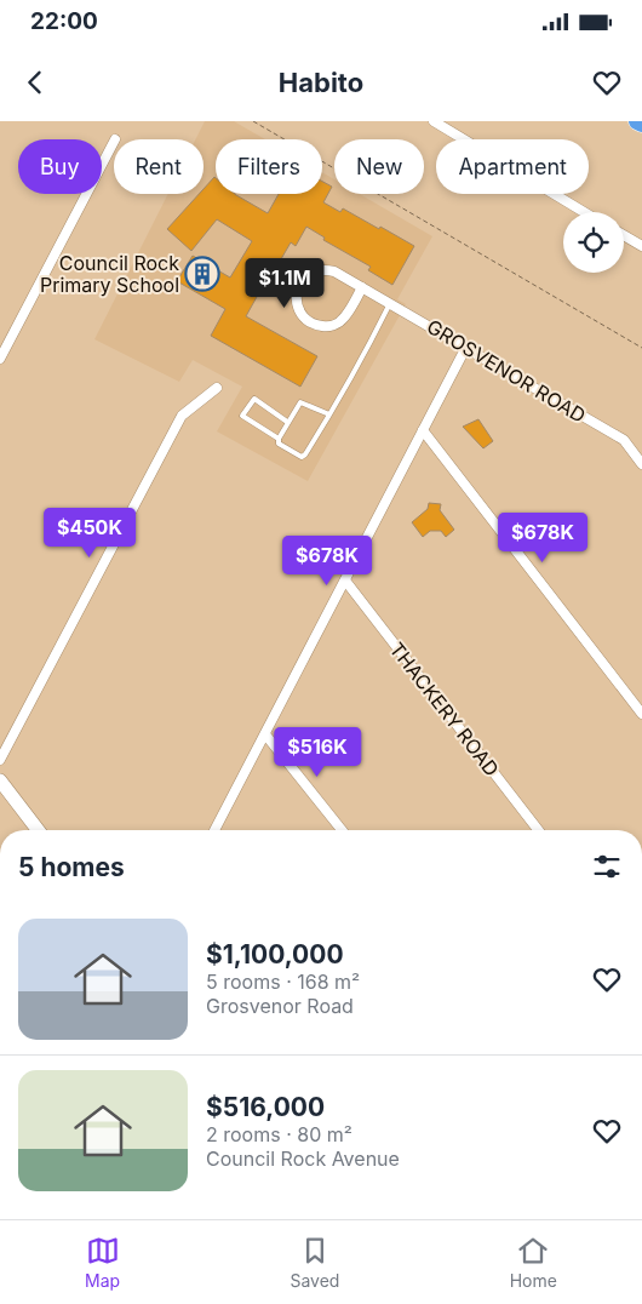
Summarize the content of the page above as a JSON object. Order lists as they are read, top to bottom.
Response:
{
  "streets": {
    "street": ["GROSVENOR ROAD", "THACKERY ROAD"]
  },
  "places": {
    "building": ["Council Rock Primary School"]
  },
  "page": {
    "status": "22:00",
    "header": "Habito",
    "chip": [
      "Buy",
      "Rent",
      "Filters",
      "New",
      "Apartment"
    ],
    "price": [
      "$1.1M",
      "$450K",
      "$678K",
      "$678K",
      "$516K"
    ],
    "heading": "5 homes",
    "list": [
      {
        "name": "$1,100,000",
        "note": "5 rooms · 168 m² · Grosvenor Road"
      },
      {
        "name": "$516,000",
        "note": "2 rooms · 80 m² · Council Rock Avenue"
      }
    ],
    "tabs": ["Map", "Saved", "Home"]
  }
}
